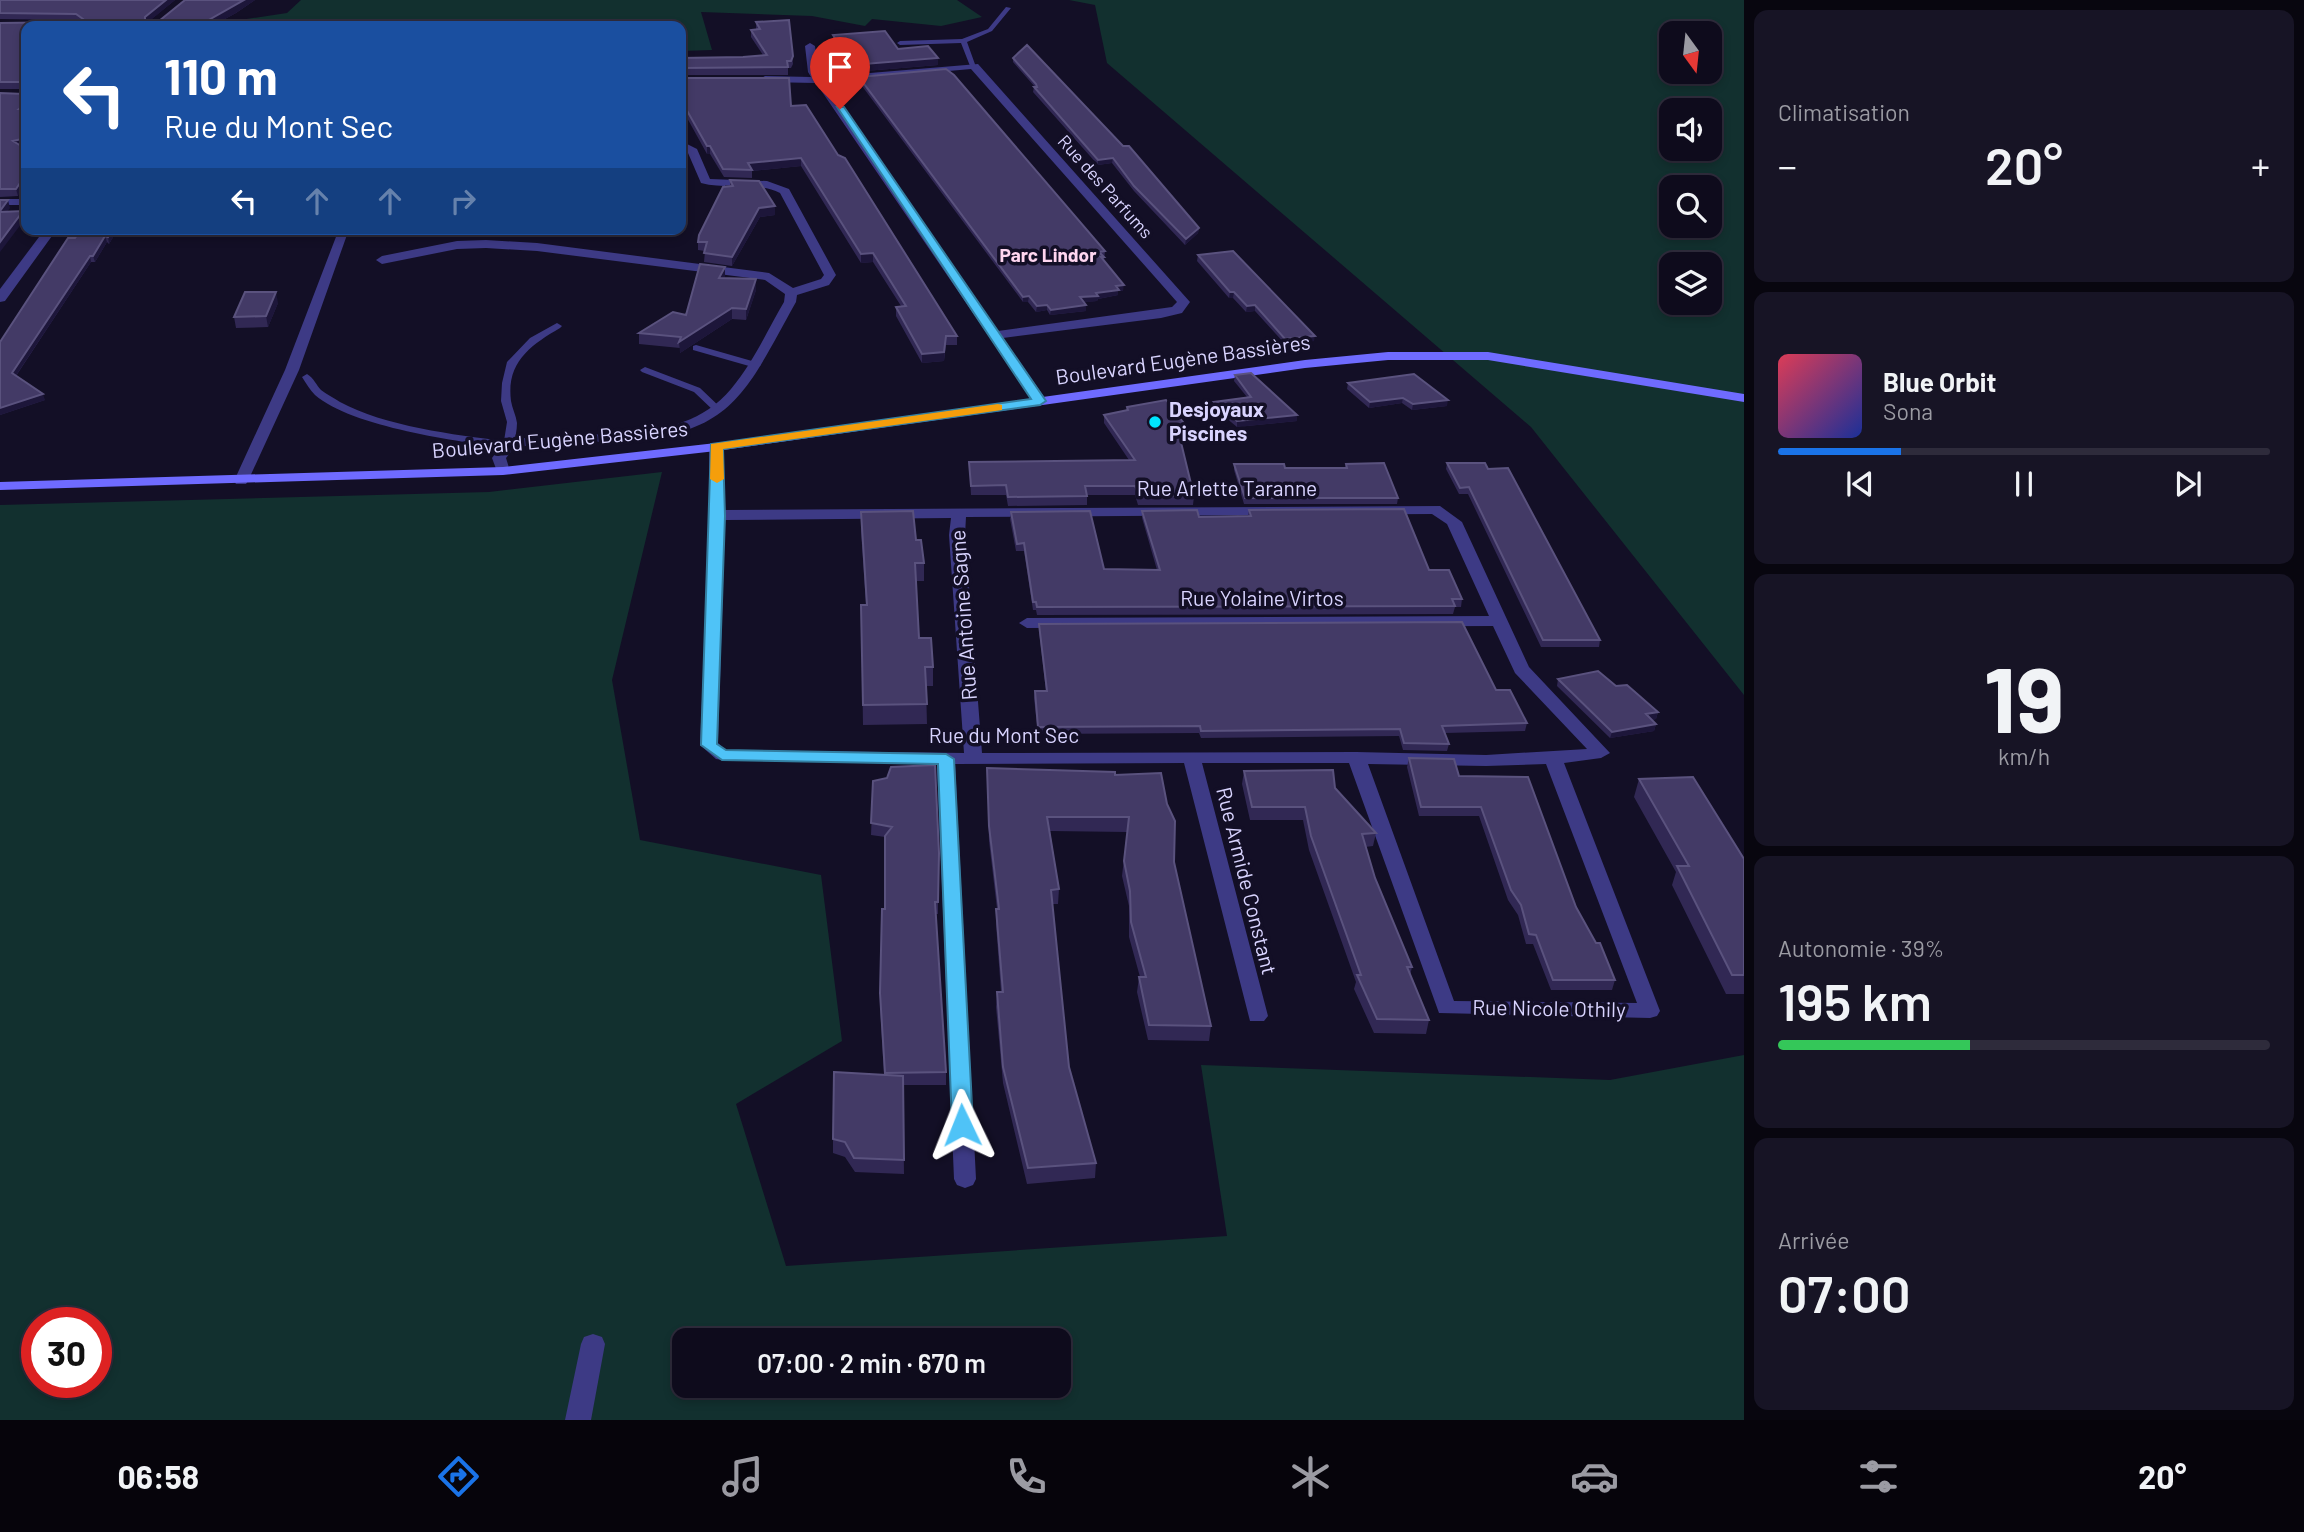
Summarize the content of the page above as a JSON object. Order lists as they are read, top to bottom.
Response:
{
  "streets": {
    "street": [
      "Rue des Parfums",
      "Boulevard Eugène Bassières",
      "Rue Arlette Taranne",
      "Rue Yolaine Virtos",
      "Rue Antoine Sagne",
      "Rue du Mont Sec",
      "Rue Armide Constant",
      "Rue Nicole Othily"
    ]
  },
  "crossings": [
    ["Boulevard Eugène Bassières", "Rue du Mont Sec"],
    ["Rue Arlette Taranne", "Rue Yolaine Virtos"],
    ["Rue Arlette Taranne", "Rue Antoine Sagne"],
    ["Rue Arlette Taranne", "Rue du Mont Sec"],
    ["Rue Antoine Sagne", "Rue du Mont Sec"],
    ["Rue du Mont Sec", "Rue Armide Constant"],
    ["Rue du Mont Sec", "Rue Nicole Othily"]
  ],
  "districts": ["Parc Lindor"],
  "places": ["Desjoyaux Piscines"],
  "north": "bottom",
  "page": {
    "tile": [
      "Climatisation",
      ["19", "km/h"],
      ["Autonomie · 39%", "195 km"],
      ["Arrivée", "07:00"]
    ],
    "turn": ["110 m", "Rue du Mont Sec"],
    "heat": ["−", "20°", "+"],
    "song": ["Blue Orbit", "Sona"],
    "limit": "30",
    "trip": "07:00 · 2 min · 670 m",
    "tabs": ["06:58", "20°"]
  }
}
